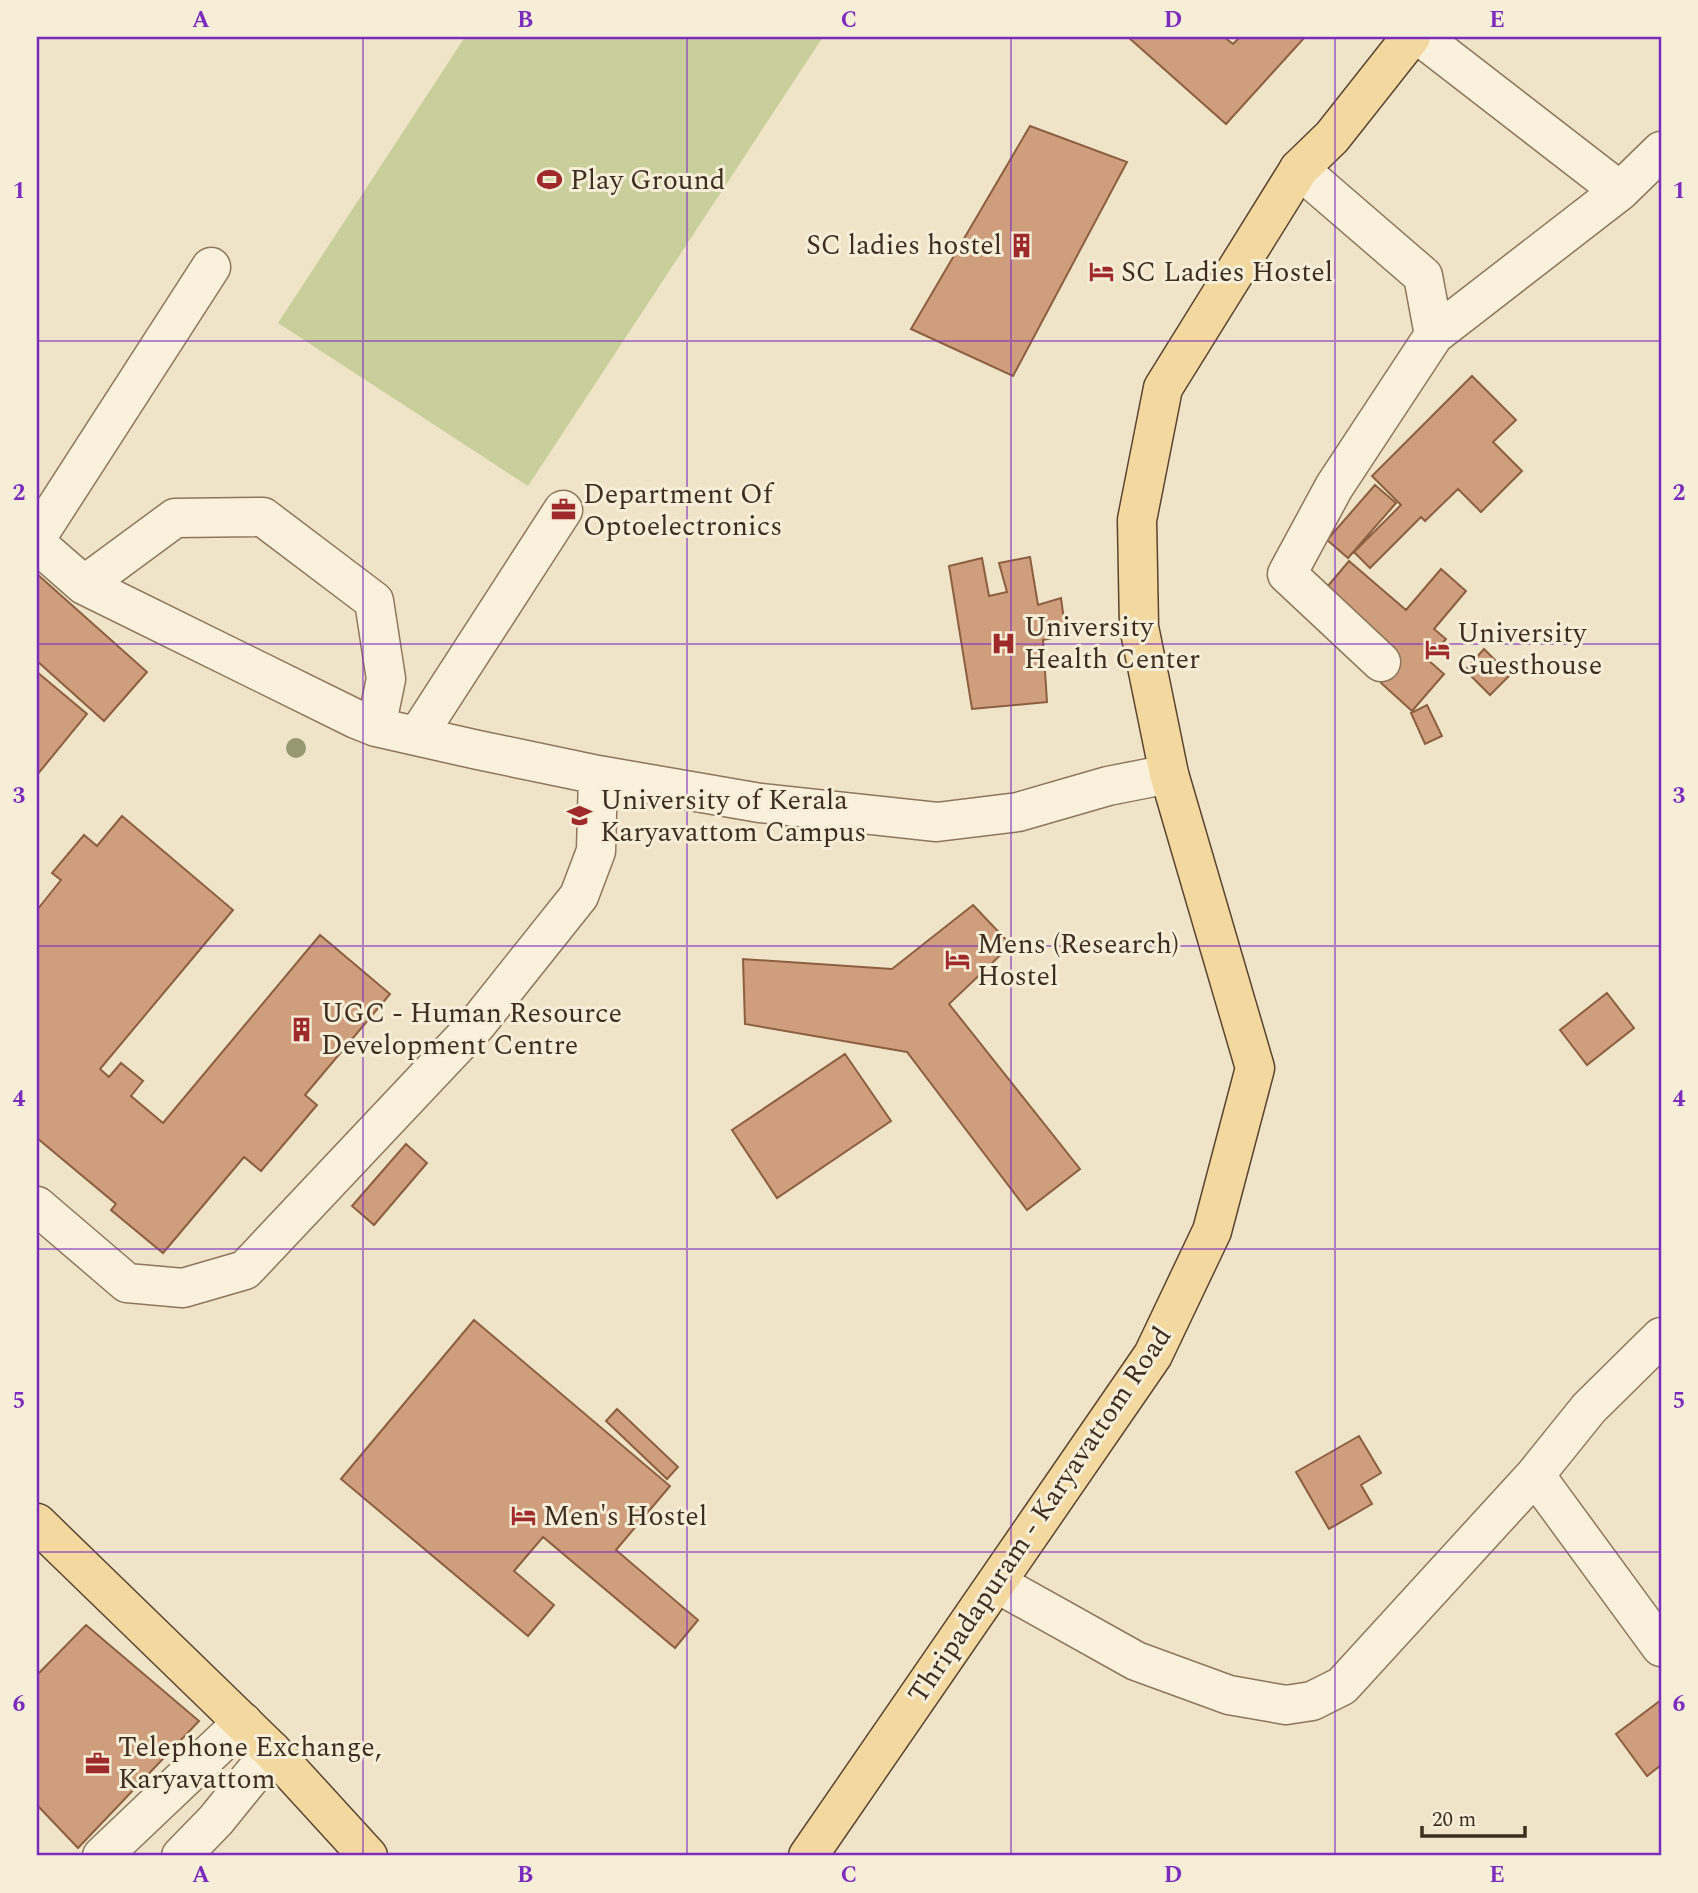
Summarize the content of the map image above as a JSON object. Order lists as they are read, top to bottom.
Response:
{
  "streets": {
    "main road": ["Thripadapuram - Karyavattom Road"]
  },
  "places": {
    "sports": ["Play Ground"],
    "building": ["SC ladies hostel", "UGC - Human Resource Development Centre"],
    "hotel": [
      "SC Ladies Hostel",
      "University Guesthouse",
      "Mens (Research) Hostel",
      "Men's Hostel"
    ],
    "office": ["Department Of Optoelectronics", "Telephone Exchange, Karyavattom"],
    "hospital": ["University Health Center"],
    "school or university": ["University of Kerala Karyavattom Campus"]
  },
  "scale_bar": "20 m",
  "grid": {
    "columns": [
      "A",
      "B",
      "C",
      "D",
      "E"
    ],
    "rows": [
      "1",
      "2",
      "3",
      "4",
      "5",
      "6"
    ]
  }
}
